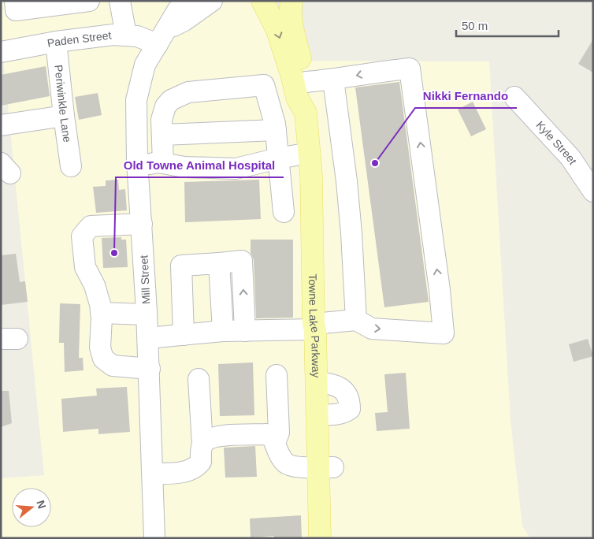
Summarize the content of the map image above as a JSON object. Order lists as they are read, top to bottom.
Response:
{
  "streets": {
    "main road": ["Towne Lake Parkway"],
    "street": [
      "Paden Street",
      "Periwinkle Lane",
      "Kyle Street",
      "Mill Street"
    ]
  },
  "crossings": [
    ["Paden Street", "Periwinkle Lane"],
    ["Paden Street", "Mill Street"]
  ],
  "places": ["Nikki Fernando", "Old Towne Animal Hospital"],
  "scale_bar": "50 m",
  "north": "right"
}
